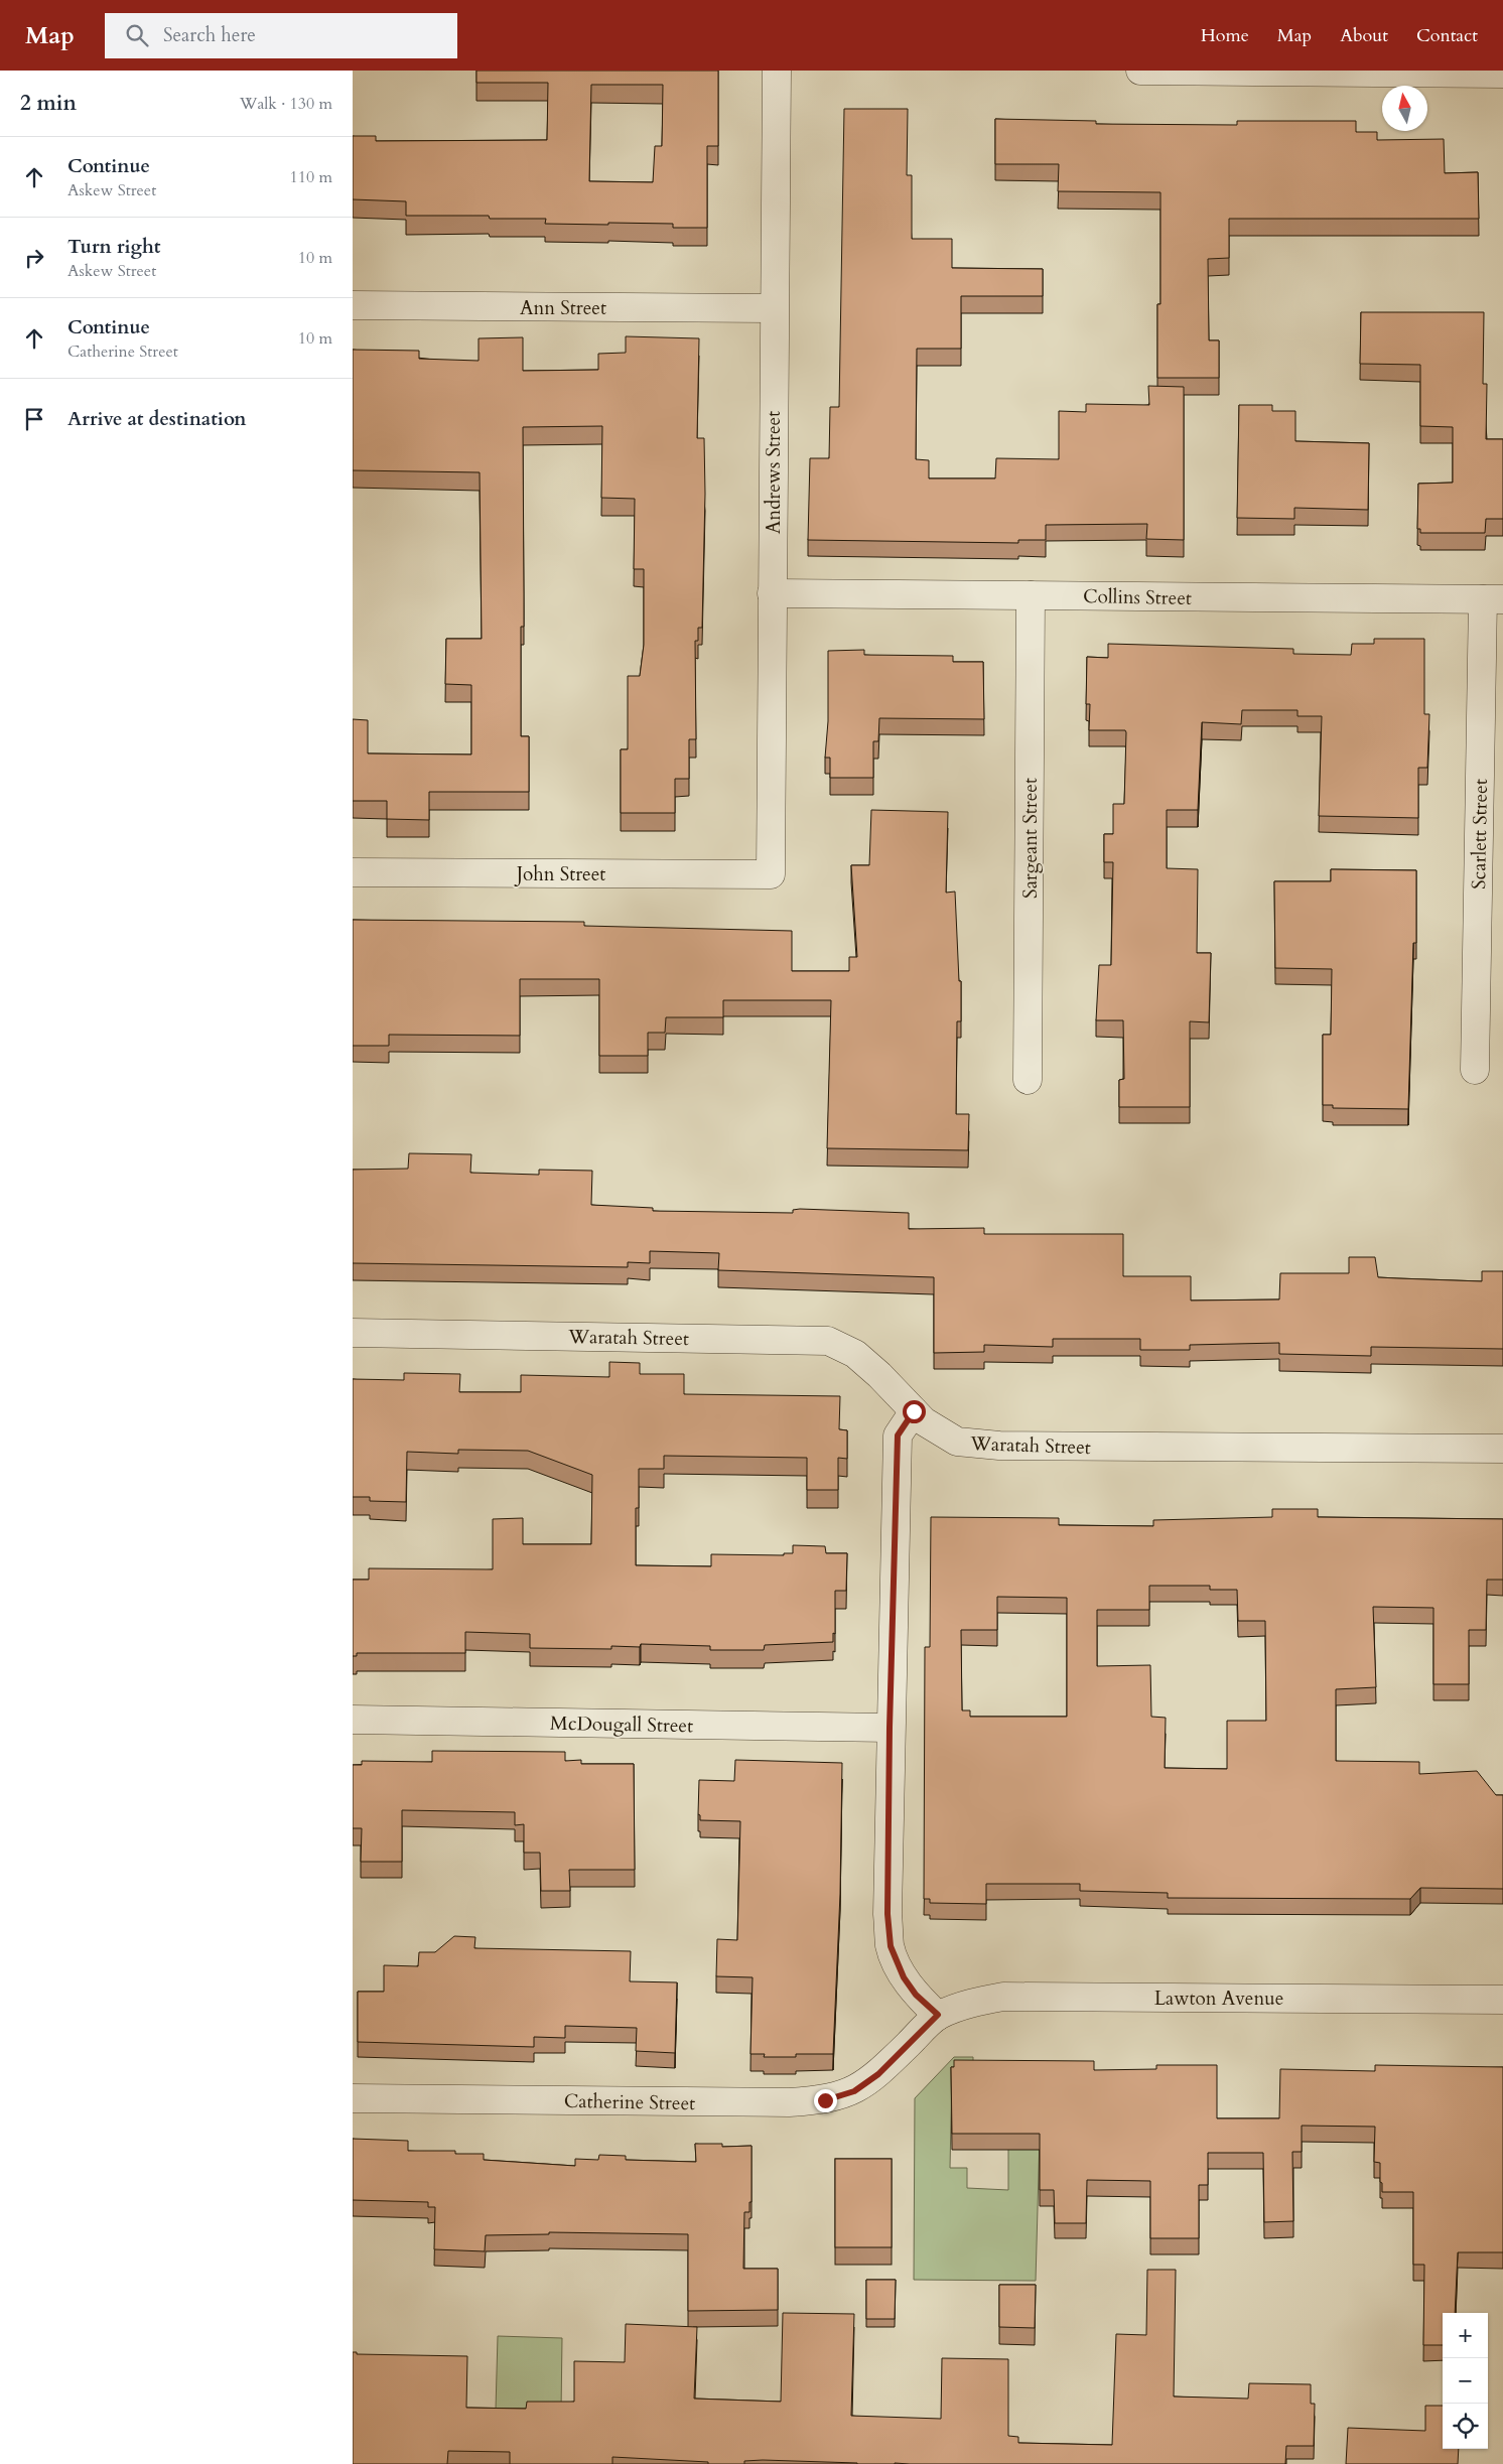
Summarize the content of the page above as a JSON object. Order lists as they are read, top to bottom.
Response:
{
  "streets": {
    "street": [
      "Ann Street",
      "Andrews Street",
      "Collins Street",
      "Scarlett Street",
      "Sargeant Street",
      "John Street",
      "Waratah Street",
      "McDougall Street",
      "Lawton Avenue",
      "Catherine Street"
    ]
  },
  "crossings": [
    ["Ann Street", "Andrews Street"],
    ["Andrews Street", "Collins Street"],
    ["Andrews Street", "John Street"],
    ["Collins Street", "Scarlett Street"],
    ["Collins Street", "Sargeant Street"],
    ["Lawton Avenue", "Catherine Street"]
  ],
  "north": "top",
  "page": {
    "header": "Map",
    "search": "Search here",
    "nav": [
      "Home",
      "Map",
      "About",
      "Contact"
    ],
    "heading": ["2 min", "Walk · 130 m"],
    "list": [
      ["Continue", "Askew Street", "110 m"],
      ["Turn right", "Askew Street", "10 m"],
      ["Continue", "Catherine Street", "10 m"],
      "Arrive at destination"
    ],
    "map_buttons": ["+", "−"]
  }
}
